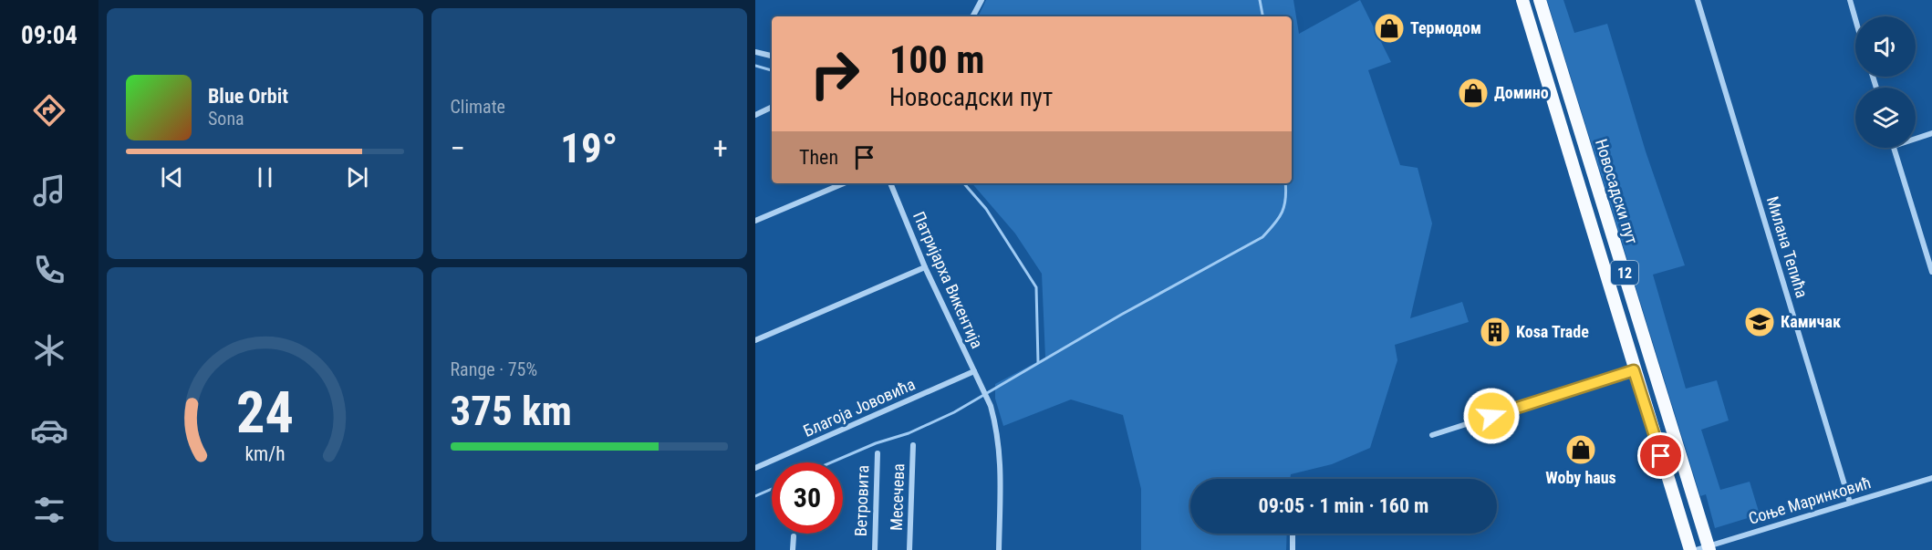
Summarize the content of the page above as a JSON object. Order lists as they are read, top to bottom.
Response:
{
  "streets": {
    "main road": ["Новосадски пут", "12"],
    "street": [
      "Милана Тепића",
      "Патријарха Викентија",
      "Благоја Јововића",
      "Месечева",
      "Ветровита",
      "Соње Маринковић"
    ]
  },
  "crossings": [
    ["Новосадски пут", "Соње Маринковић"],
    ["Милана Тепића", "Соње Маринковић"],
    ["Патријарха Викентија", "Благоја Јововића"]
  ],
  "places": {
    "shop": ["Термодом", "Домино", "Woby haus"],
    "school or university": ["Камичак"],
    "building": ["Kosa Trade"]
  },
  "page": {
    "tabs": "09:04",
    "tile": [
      "Climate",
      ["Range · 75%", "375 km"]
    ],
    "turn": ["100 m", "Новосадски пут"],
    "song": ["Blue Orbit", "Sona"],
    "heat": ["−", "19°", "+"],
    "then": "Then",
    "limit": "30",
    "trip": "09:05 · 1 min · 160 m",
    "gauge": ["24", "km/h"]
  }
}
